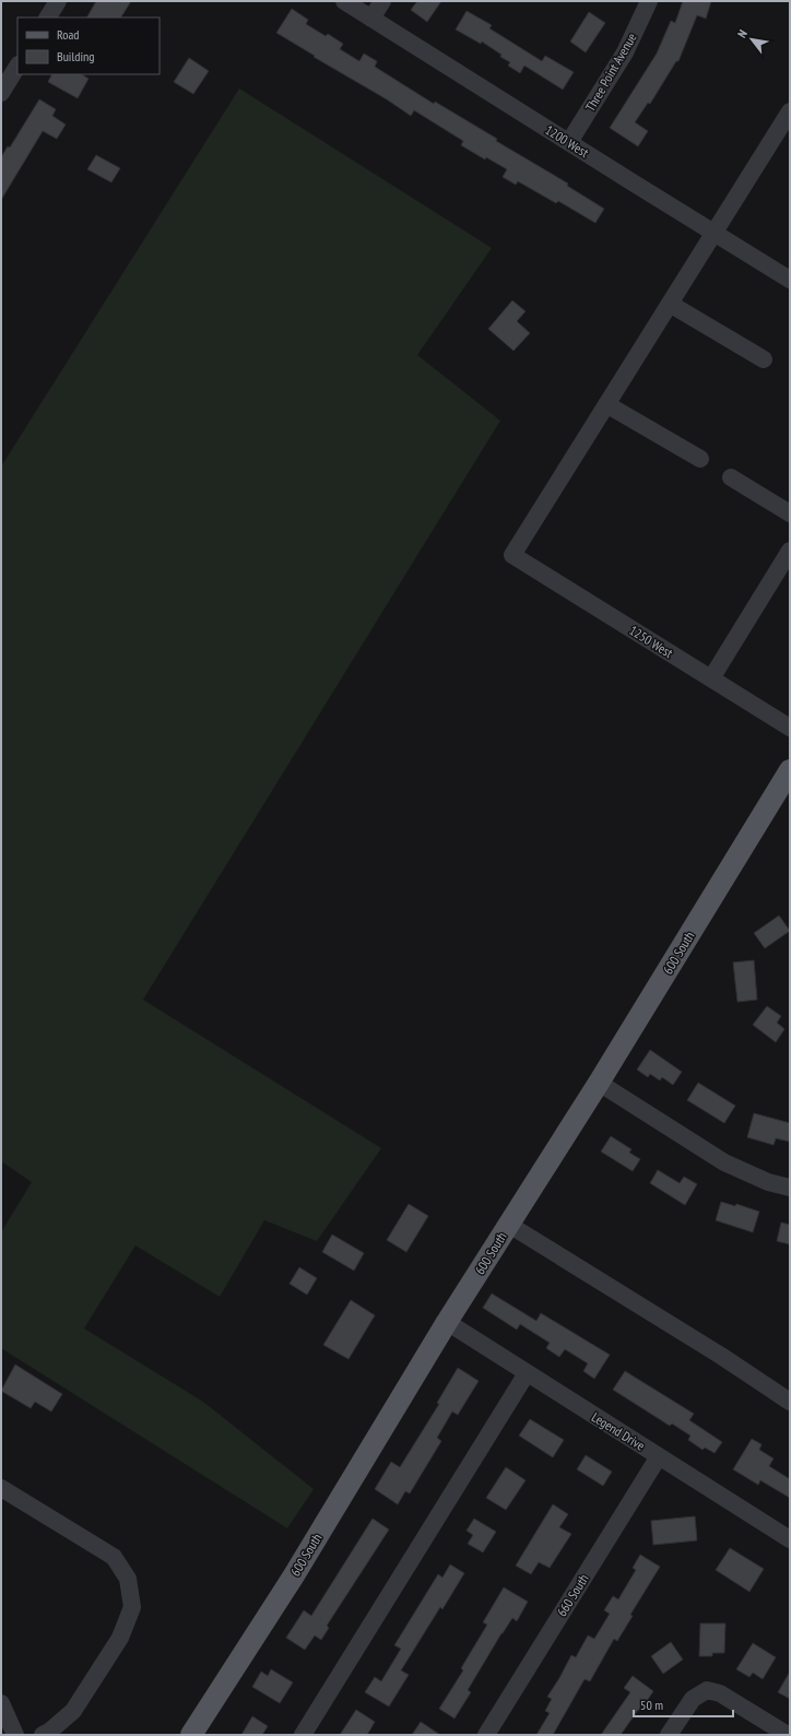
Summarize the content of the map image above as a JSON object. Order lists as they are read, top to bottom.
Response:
{
  "streets": {
    "main road": ["600 South"],
    "street": [
      "Three Point Avenue",
      "1200 West",
      "1250 West",
      "Legend Drive",
      "660 South"
    ]
  },
  "crossings": [
    ["Three Point Avenue", "1200 West"],
    ["600 South", "Legend Drive"],
    ["Legend Drive", "660 South"]
  ],
  "legend": ["Road", "Building"],
  "scale_bar": "50 m",
  "north": "top left"
}
